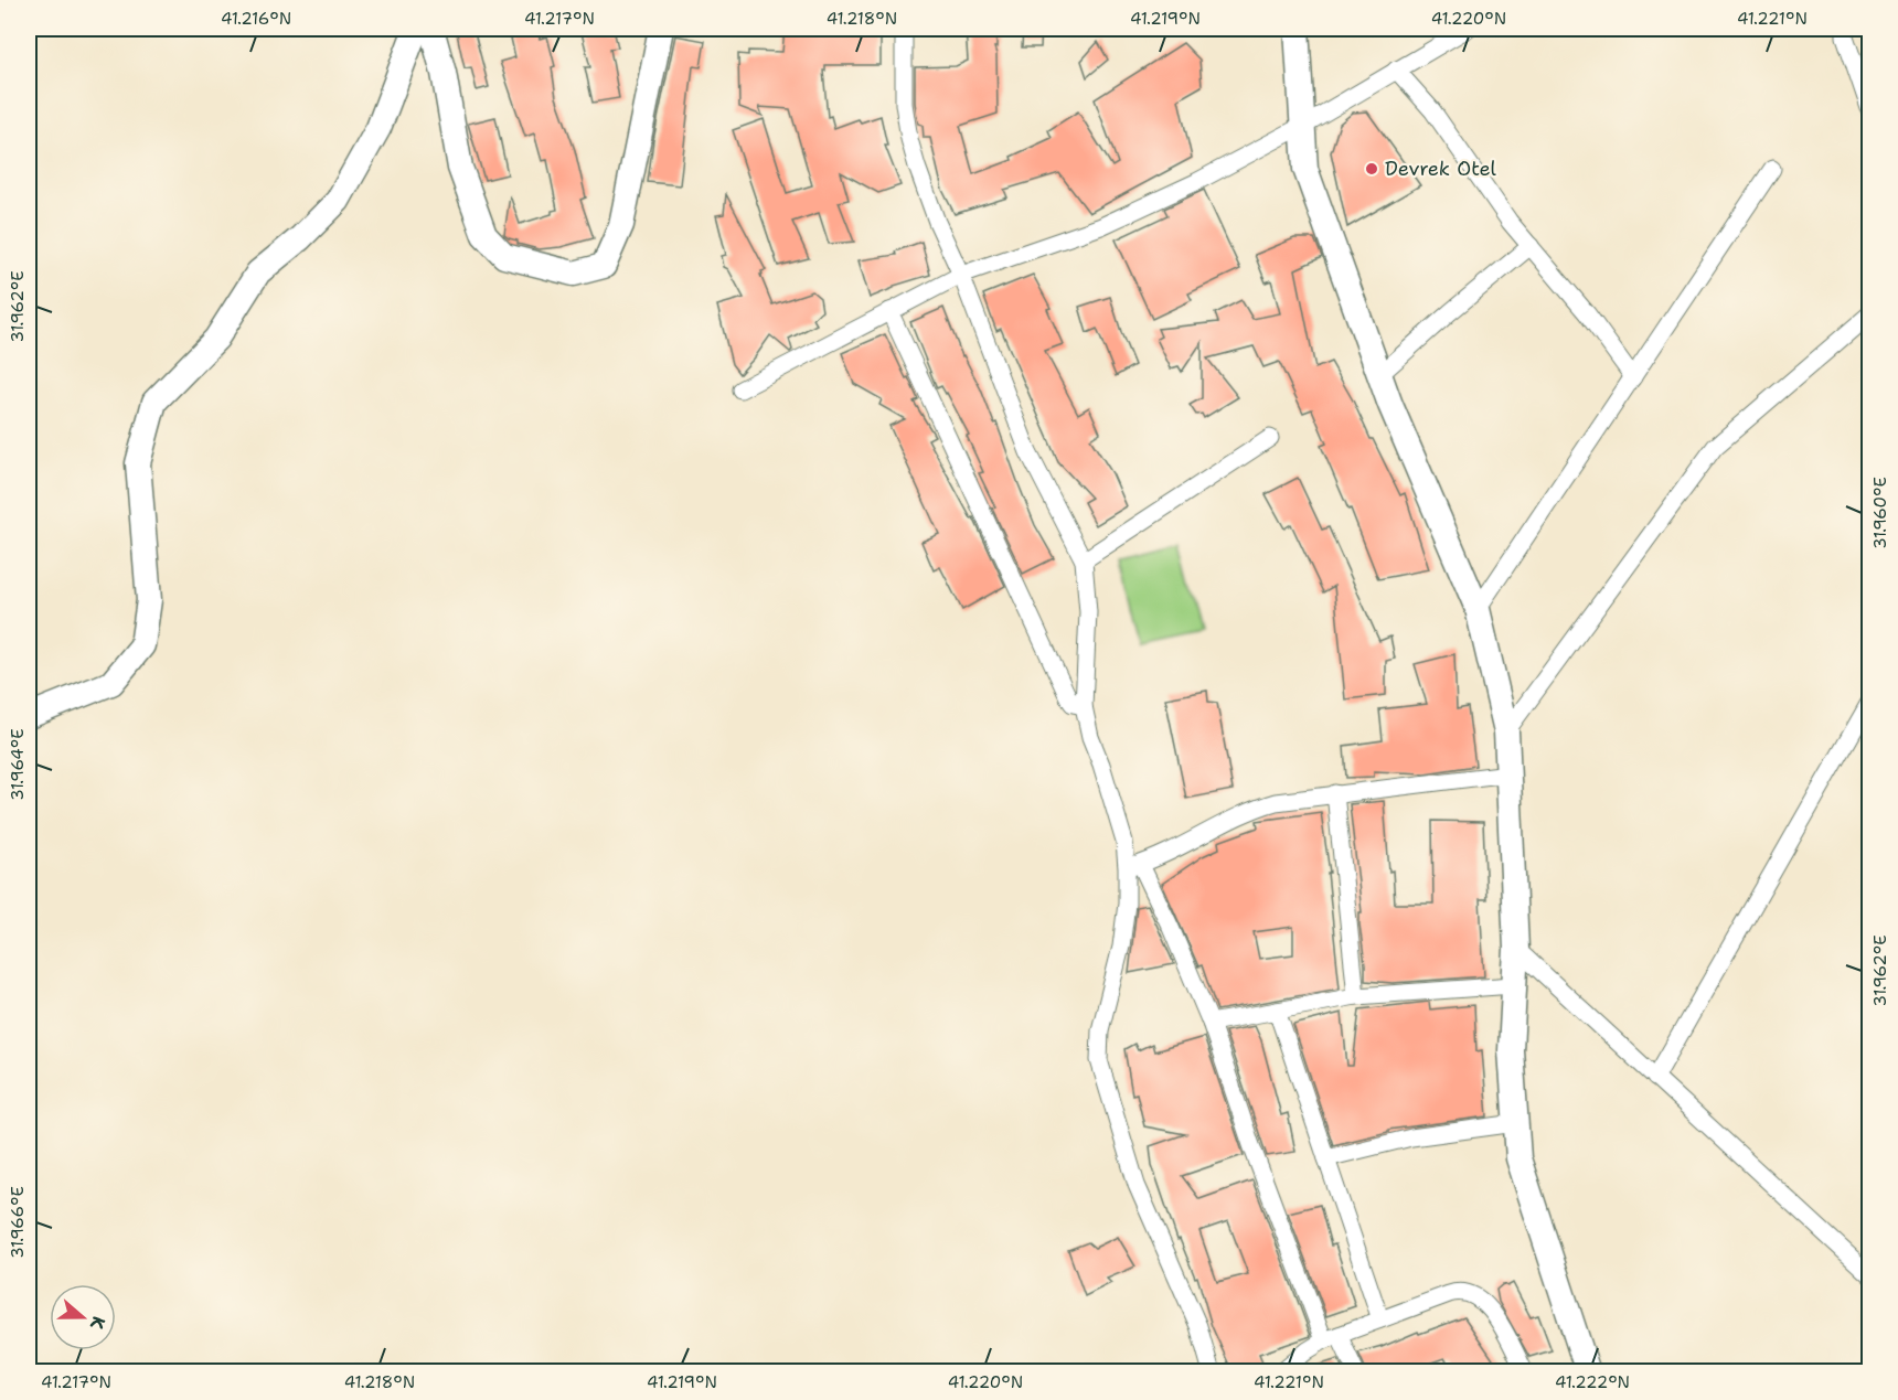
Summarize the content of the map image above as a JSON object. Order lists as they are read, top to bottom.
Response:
{
  "places": ["Devrek Otel"],
  "north": "right",
  "coordinates": [
    "41.216°N",
    "41.217°N",
    "41.218°N",
    "41.219°N",
    "41.220°N",
    "41.221°N",
    "31.962°E",
    "31.960°E",
    "31.964°E",
    "31.966°E",
    "41.222°N"
  ]
}
